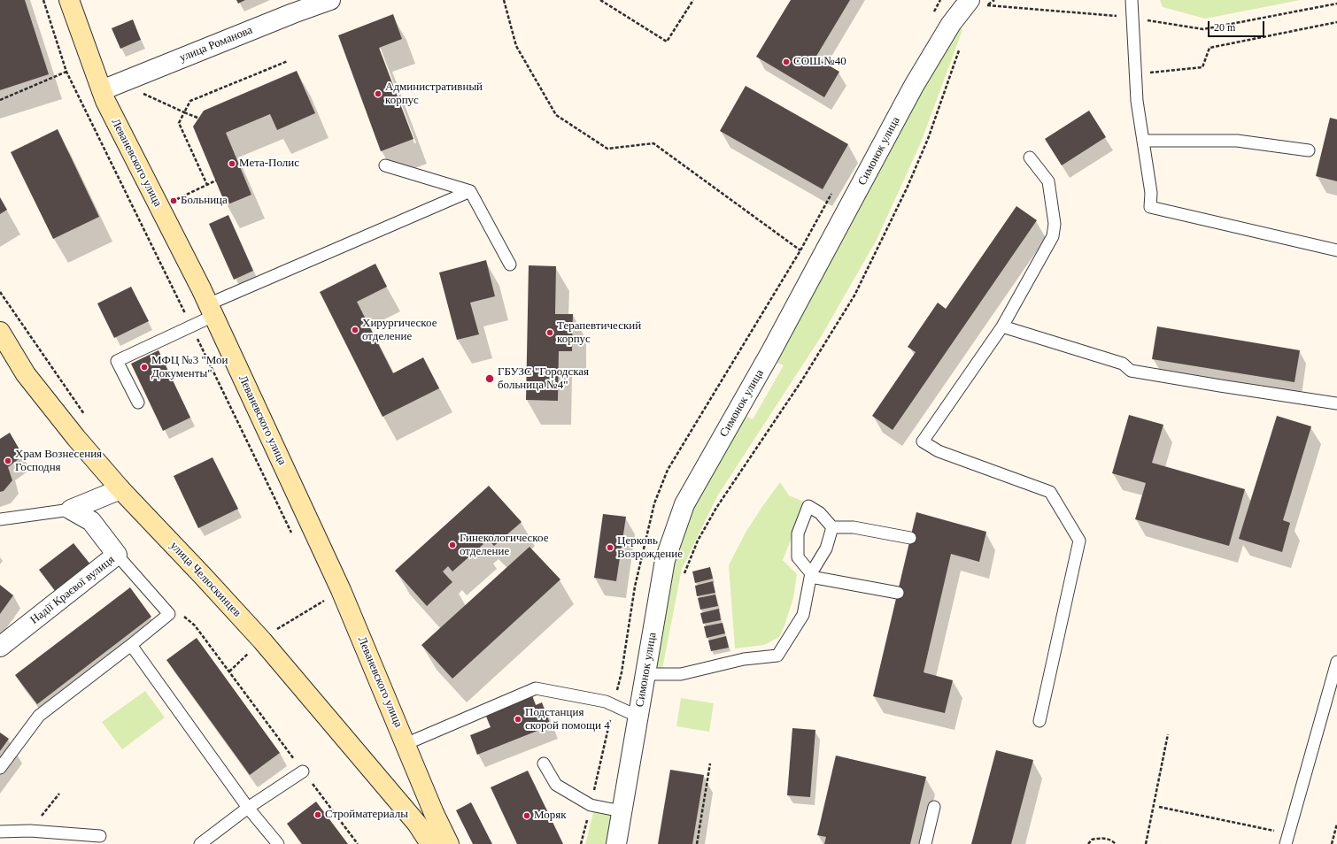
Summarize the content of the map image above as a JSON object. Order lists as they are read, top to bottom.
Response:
{
  "streets": {
    "main road": ["Леваневского улица", "улица Челюскинцев"],
    "street": ["улица Романова", "Симонок улица", "Надії Краєвої вулиця"]
  },
  "crossings": [
    ["улица Романова", "Леваневского улица"]
  ],
  "places": [
    "СОШ №40",
    "Административный корпус",
    "Мета-Полис",
    "Больница",
    "Хирургическое отделение",
    "Терапевтический корпус",
    "МФЦ №3 \"Мои Документы\"",
    "ГБУЗС \"Городская больница №4\"",
    "Храм Вознесения Господня",
    "Гинекологическое отделение",
    "Церковь Возрождение",
    "Подстанция скорой помощи 4",
    "Стройматериалы",
    "Моряк"
  ],
  "scale_bar": "20 m"
}
